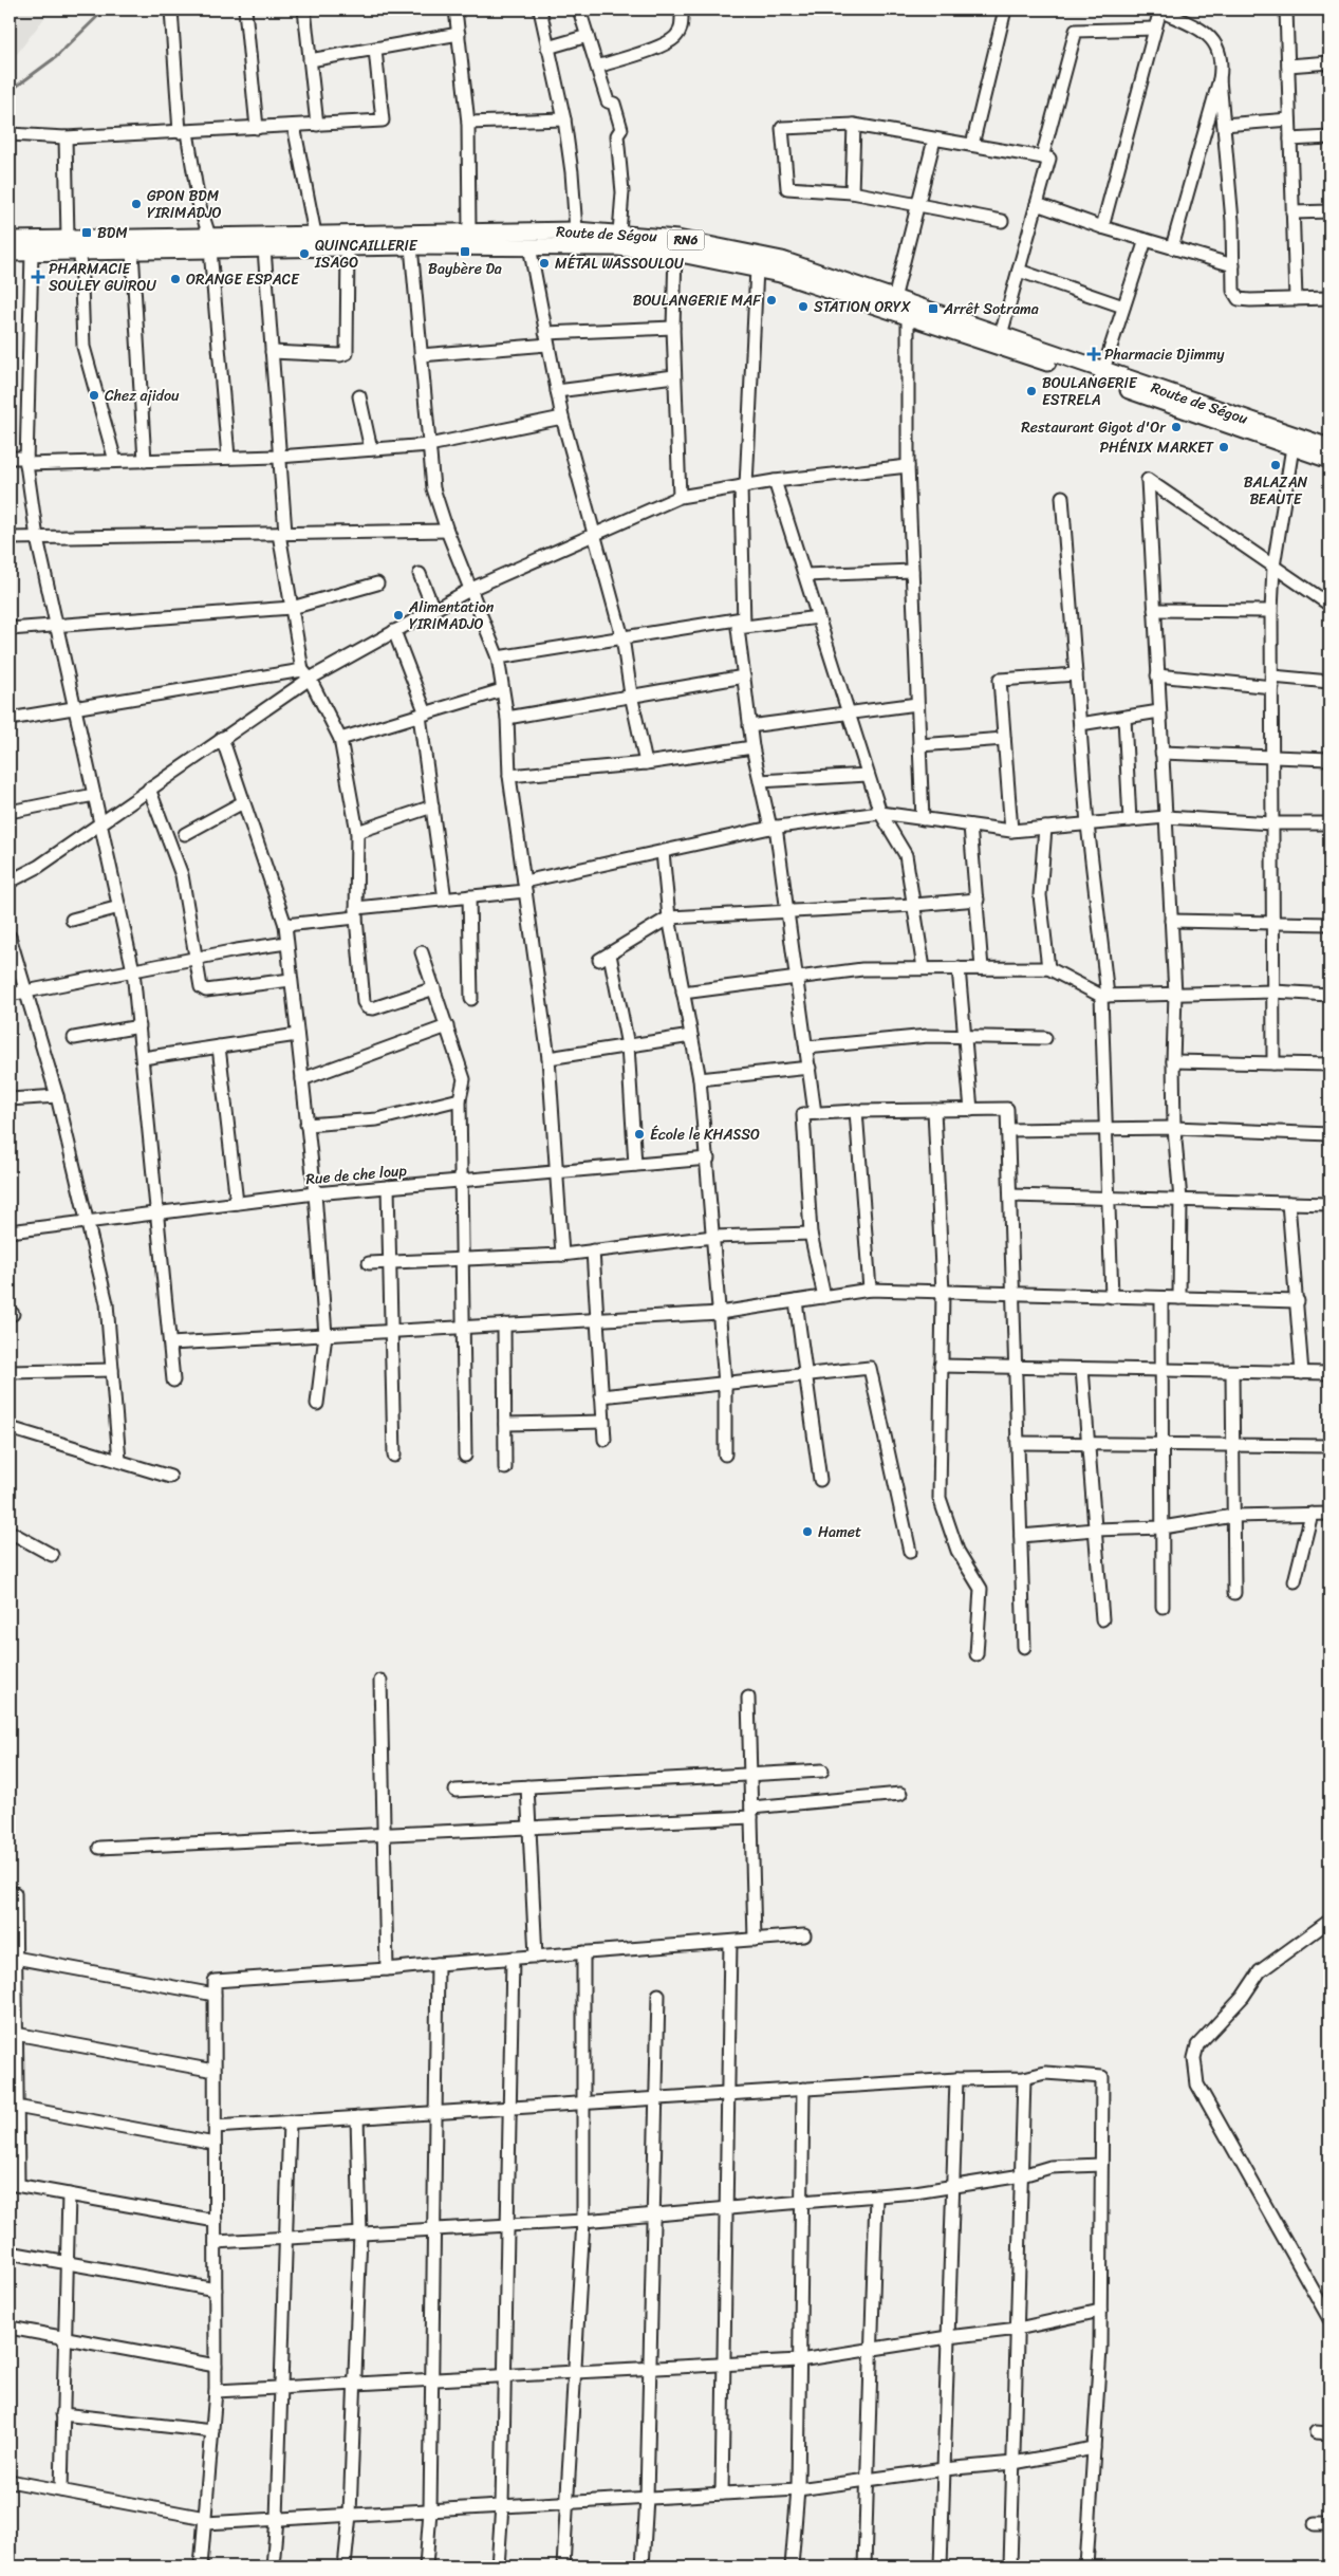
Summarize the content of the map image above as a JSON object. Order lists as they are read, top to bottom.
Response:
{
  "streets": {
    "highway": ["Route de Ségou", "RN6"],
    "street": ["Rue de che loup"]
  },
  "places": {
    "other": [
      "GPON BDM YIRIMADJO",
      "QUINCAILLERIE ISAGO",
      "MÉTAL WASSOULOU",
      "ORANGE ESPACE",
      "BOULANGERIE MAF",
      "STATION ORYX",
      "BOULANGERIE ESTRELA",
      "Chez ajidou",
      "Restaurant Gigot d'Or",
      "PHÉNIX MARKET",
      "BALAZAN BEAUTE",
      "Alimentation YIRIMADJO",
      "École le KHASSO",
      "Hamet"
    ],
    "transit": ["BDM", "Baybère Da", "Arrêt Sotrama"],
    "health": ["PHARMACIE SOULEY GUIROU", "Pharmacie Djimmy"]
  }
}
